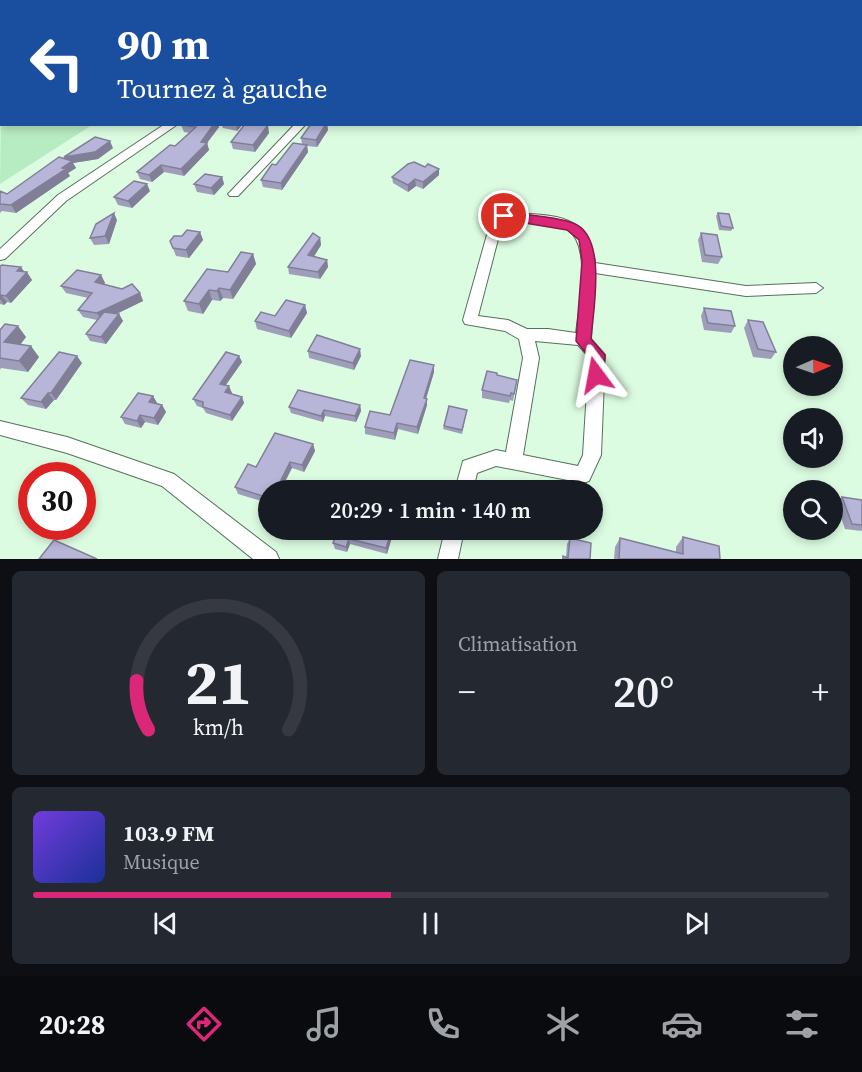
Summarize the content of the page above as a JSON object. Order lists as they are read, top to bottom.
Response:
{
  "north": "right",
  "page": {
    "turn": ["90 m", "Tournez à gauche"],
    "limit": "30",
    "trip": "20:29 · 1 min · 140 m",
    "tile": "Climatisation",
    "heat": ["−", "20°", "+"],
    "song": ["103.9 FM", "Musique"],
    "tabs": "20:28",
    "gauge": ["21", "km/h"]
  }
}
